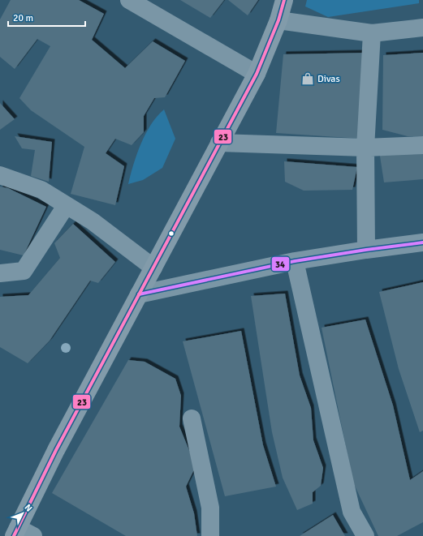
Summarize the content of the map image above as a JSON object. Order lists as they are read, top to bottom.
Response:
{
  "places": {
    "shop": ["Divas"]
  },
  "lines": ["transit line 23", "transit line 34"],
  "scale_bar": "20 m",
  "north": "top right"
}
